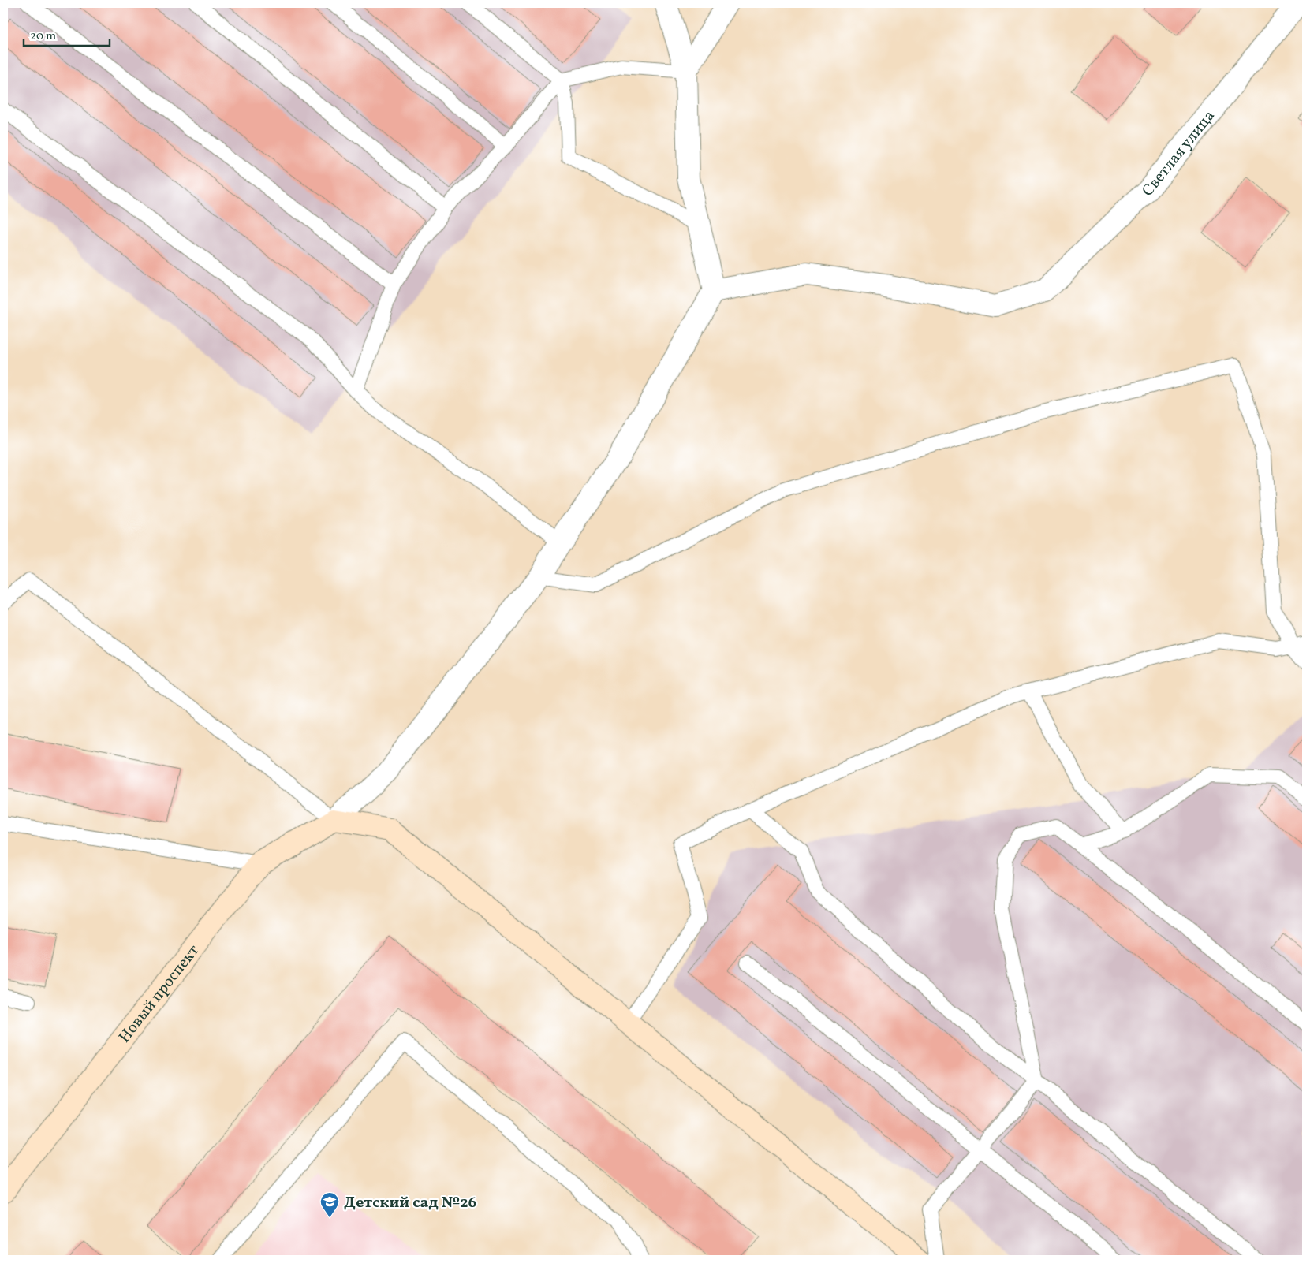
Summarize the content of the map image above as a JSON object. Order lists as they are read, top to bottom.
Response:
{
  "streets": {
    "street": ["Светлая улица", "Новый проспект"]
  },
  "places": {
    "school or university": ["Детский сад №26"]
  },
  "scale_bar": "20 m"
}
